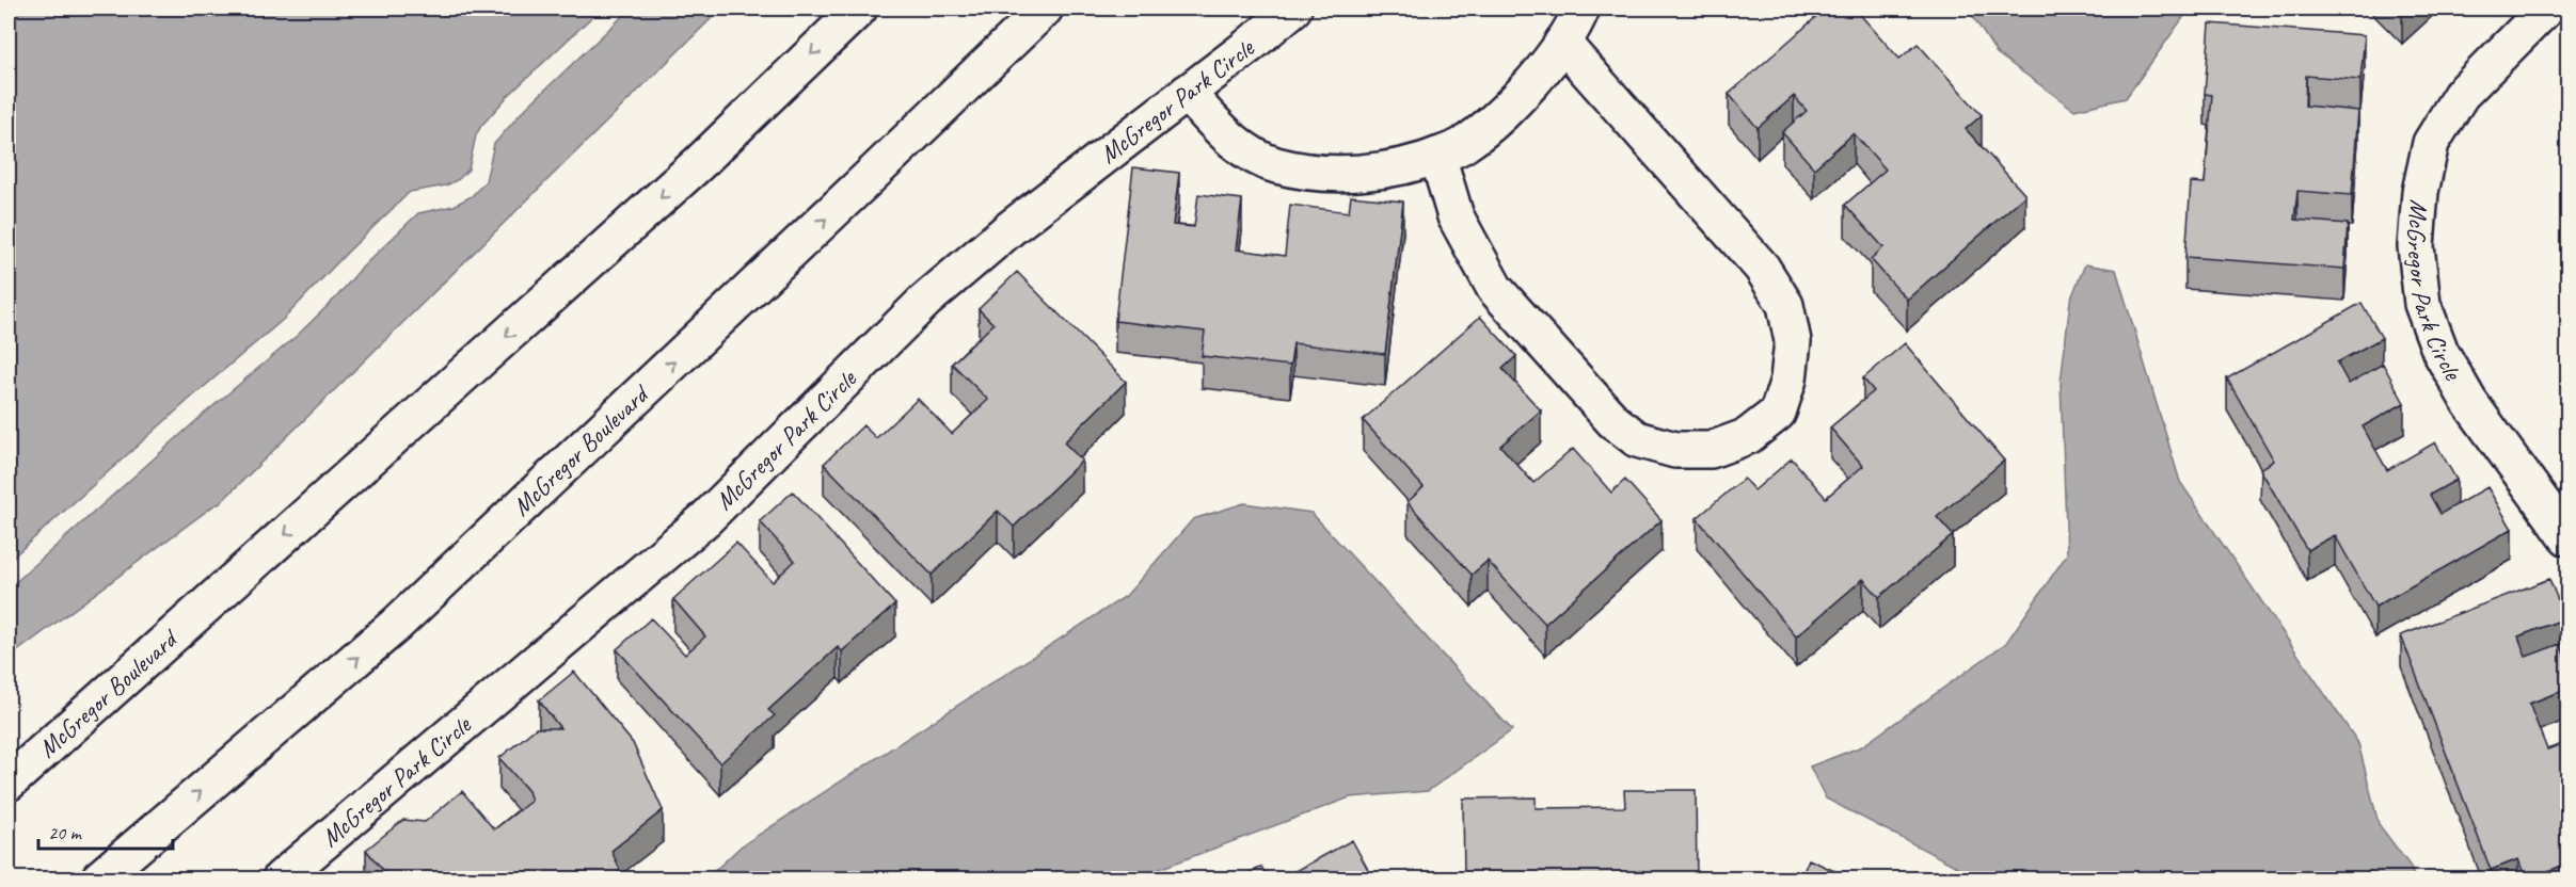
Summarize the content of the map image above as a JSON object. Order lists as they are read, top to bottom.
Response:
{
  "streets": {
    "street": ["McGregor Park Circle", "McGregor Boulevard"]
  },
  "scale_bar": "20 m"
}
